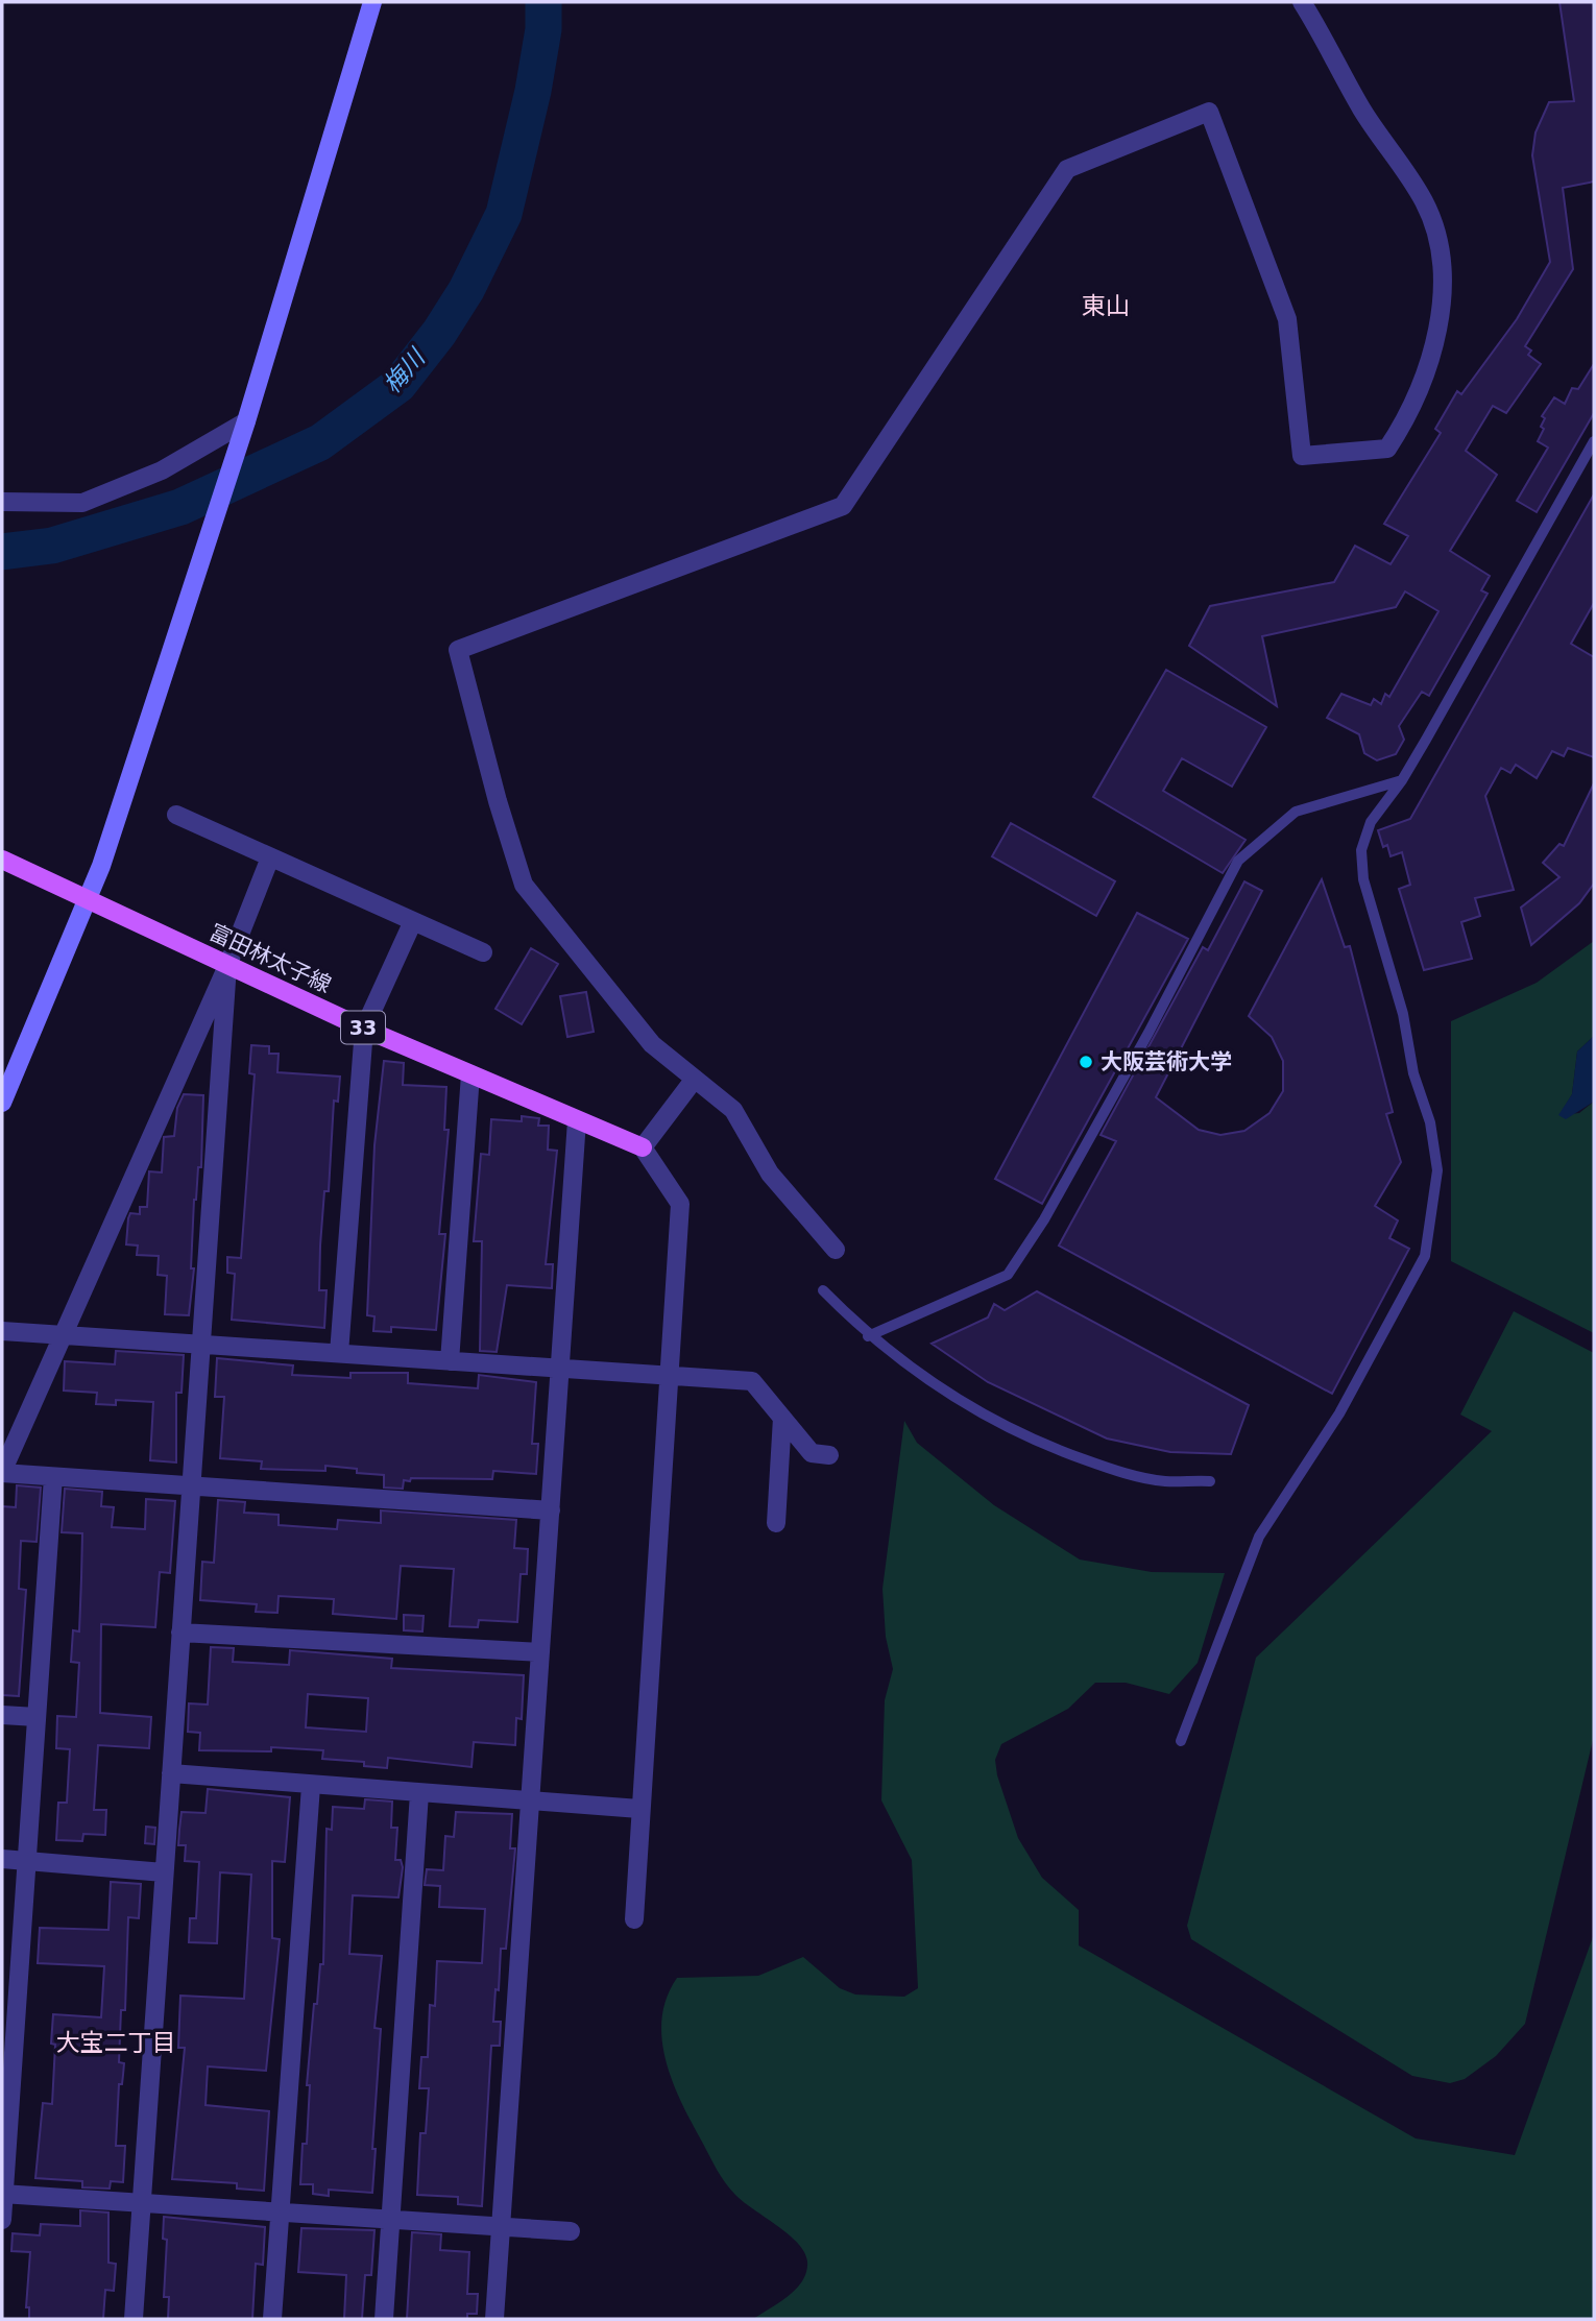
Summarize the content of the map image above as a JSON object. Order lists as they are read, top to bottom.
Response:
{
  "streets": {
    "main road": ["富田林太子線", "33"]
  },
  "districts": ["東山", "大宝二丁目"],
  "water": ["梅川"],
  "places": ["大阪芸術大学"]
}
